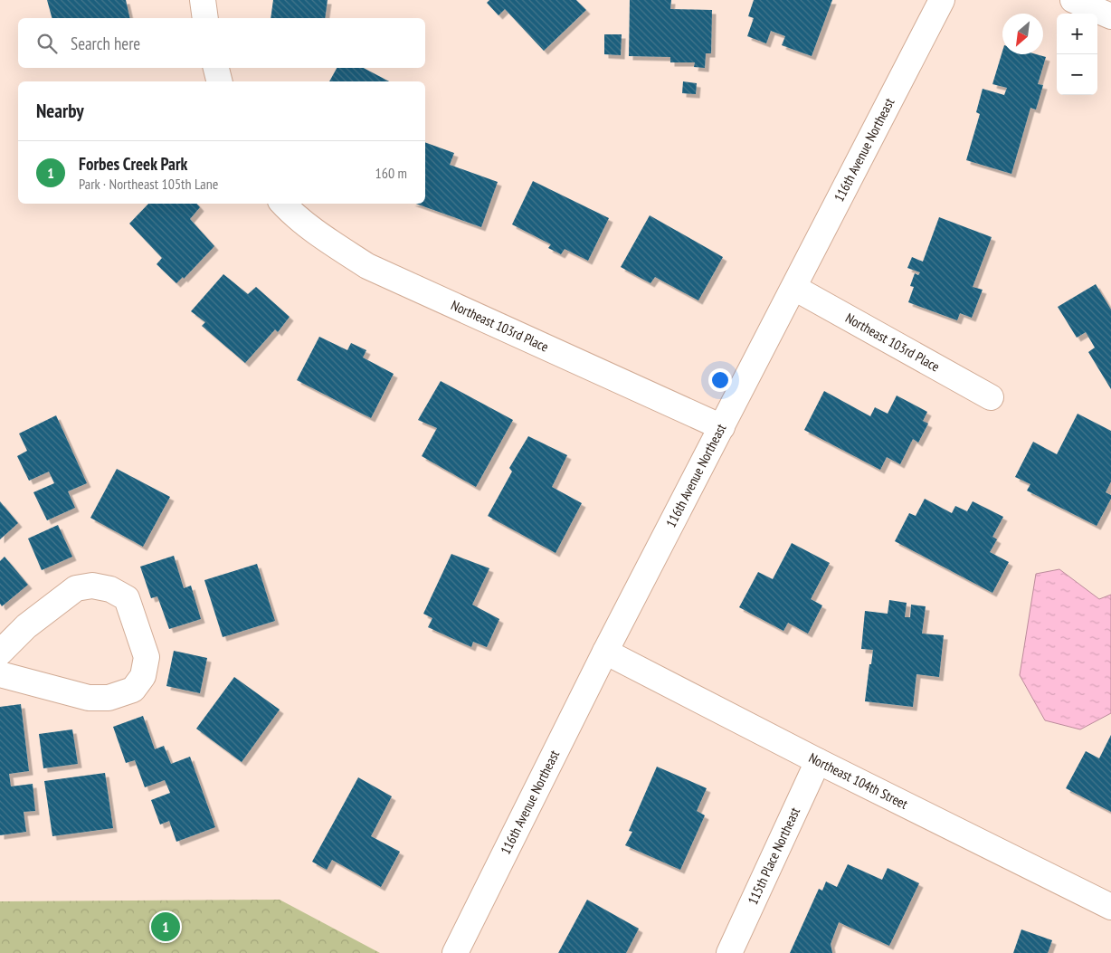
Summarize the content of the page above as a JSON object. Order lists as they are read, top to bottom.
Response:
{
  "streets": {
    "street": [
      "116th Avenue Northeast",
      "Northeast 103rd Place",
      "Northeast 104th Street",
      "115th Place Northeast"
    ]
  },
  "crossings": [
    ["116th Avenue Northeast", "Northeast 103rd Place"],
    ["116th Avenue Northeast", "Northeast 104th Street"],
    ["Northeast 104th Street", "115th Place Northeast"]
  ],
  "north": "bottom left",
  "page": {
    "map_buttons": ["+", "−"],
    "search": "Search here",
    "heading": "Nearby",
    "list": [
      {
        "mark": "1",
        "name": "Forbes Creek Park",
        "note": "Park · Northeast 105th Lane",
        "value": "160 m"
      }
    ],
    "pins": "1"
  }
}
